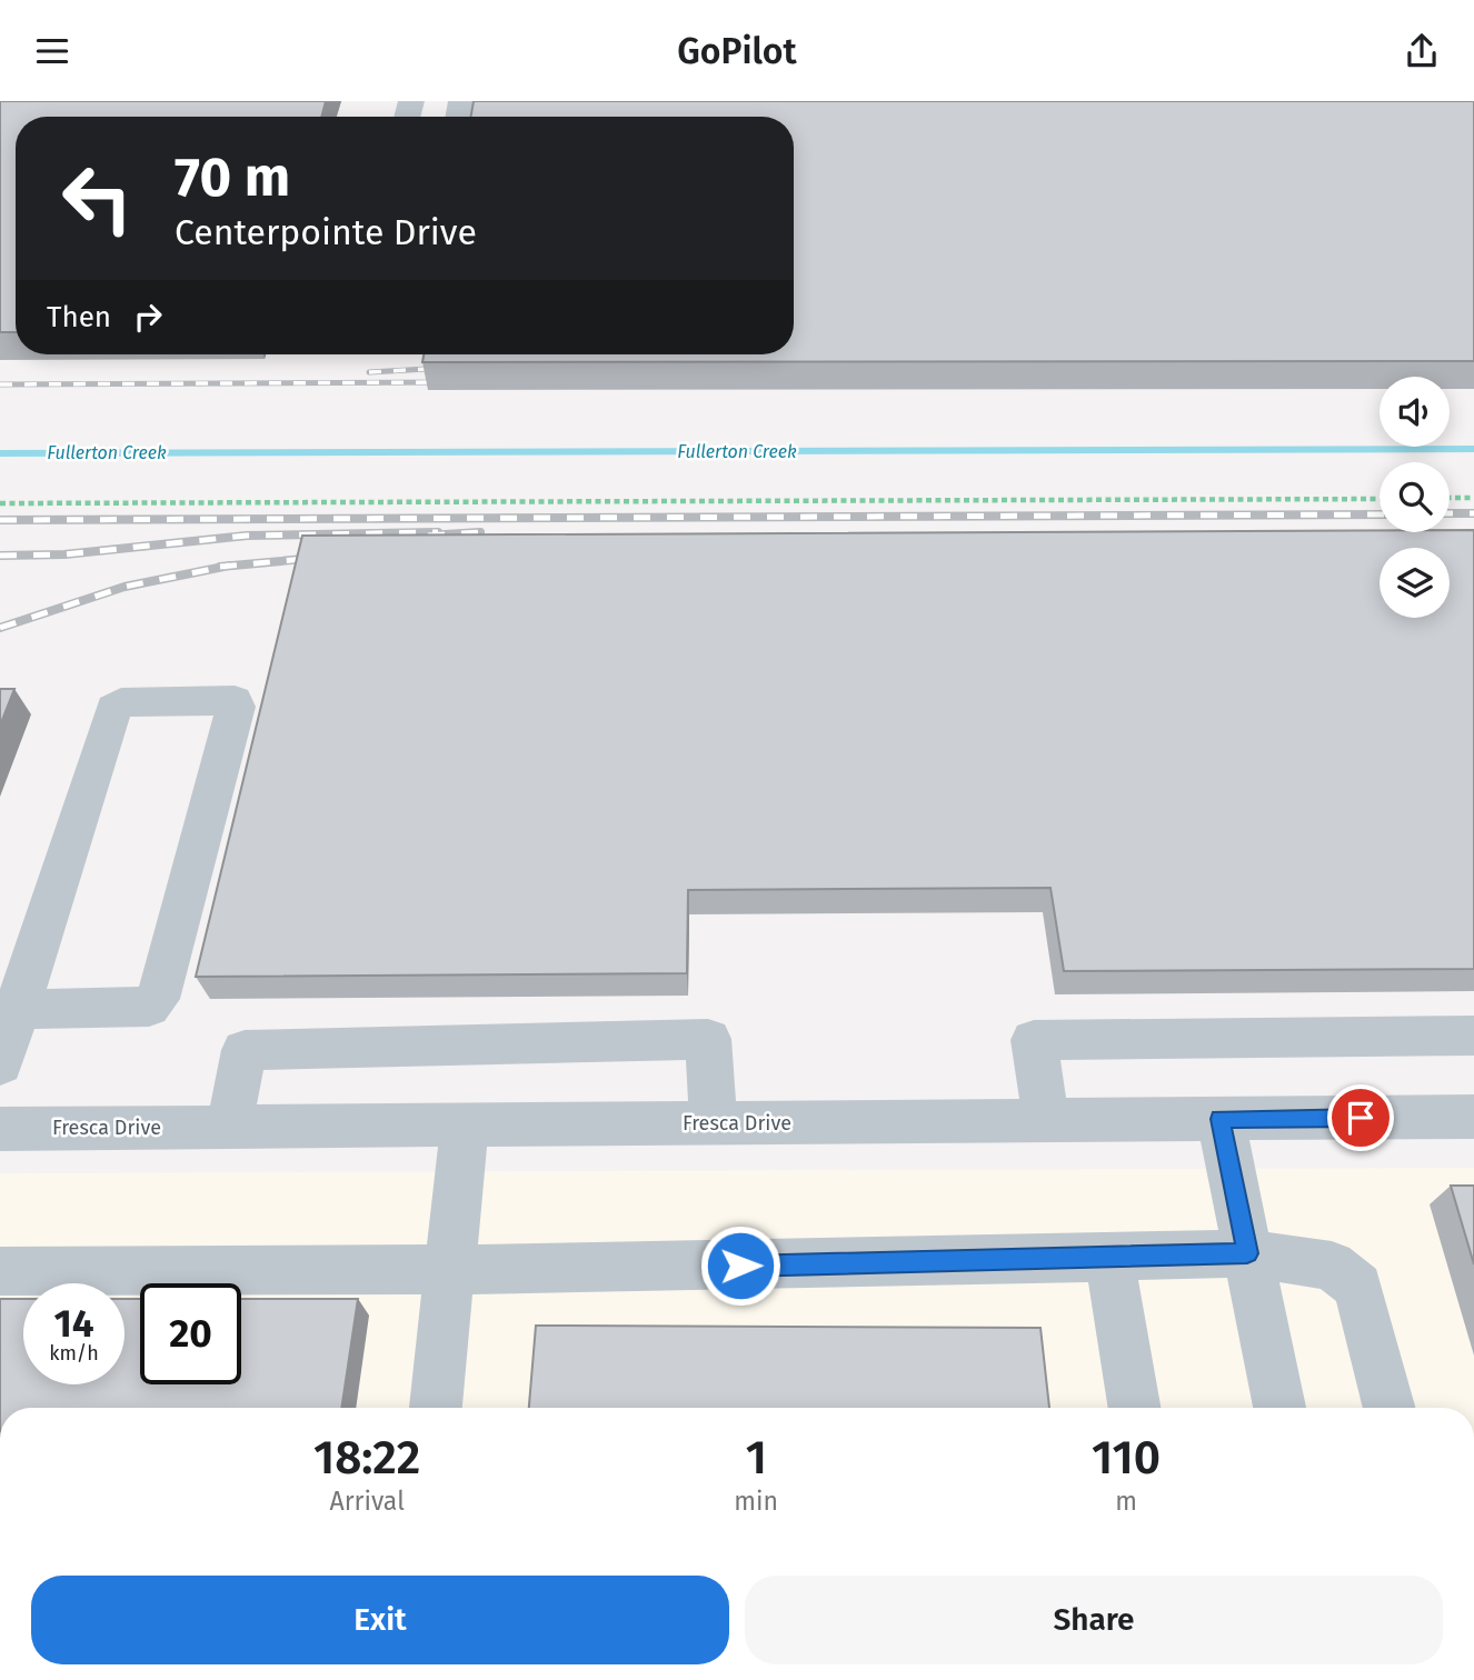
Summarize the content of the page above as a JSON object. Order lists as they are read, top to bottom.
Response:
{
  "streets": {
    "street": ["Fresca Drive"]
  },
  "water": ["Fullerton Creek"],
  "page": {
    "header": "GoPilot",
    "turn": ["70 m", "Centerpointe Drive"],
    "then": "Then",
    "speed": "14 km/h",
    "limit": "20",
    "eta": [
      "18:22",
      "Arrival",
      "1",
      "min",
      "110",
      "m"
    ],
    "buttons": ["Exit", "Share"]
  }
}
